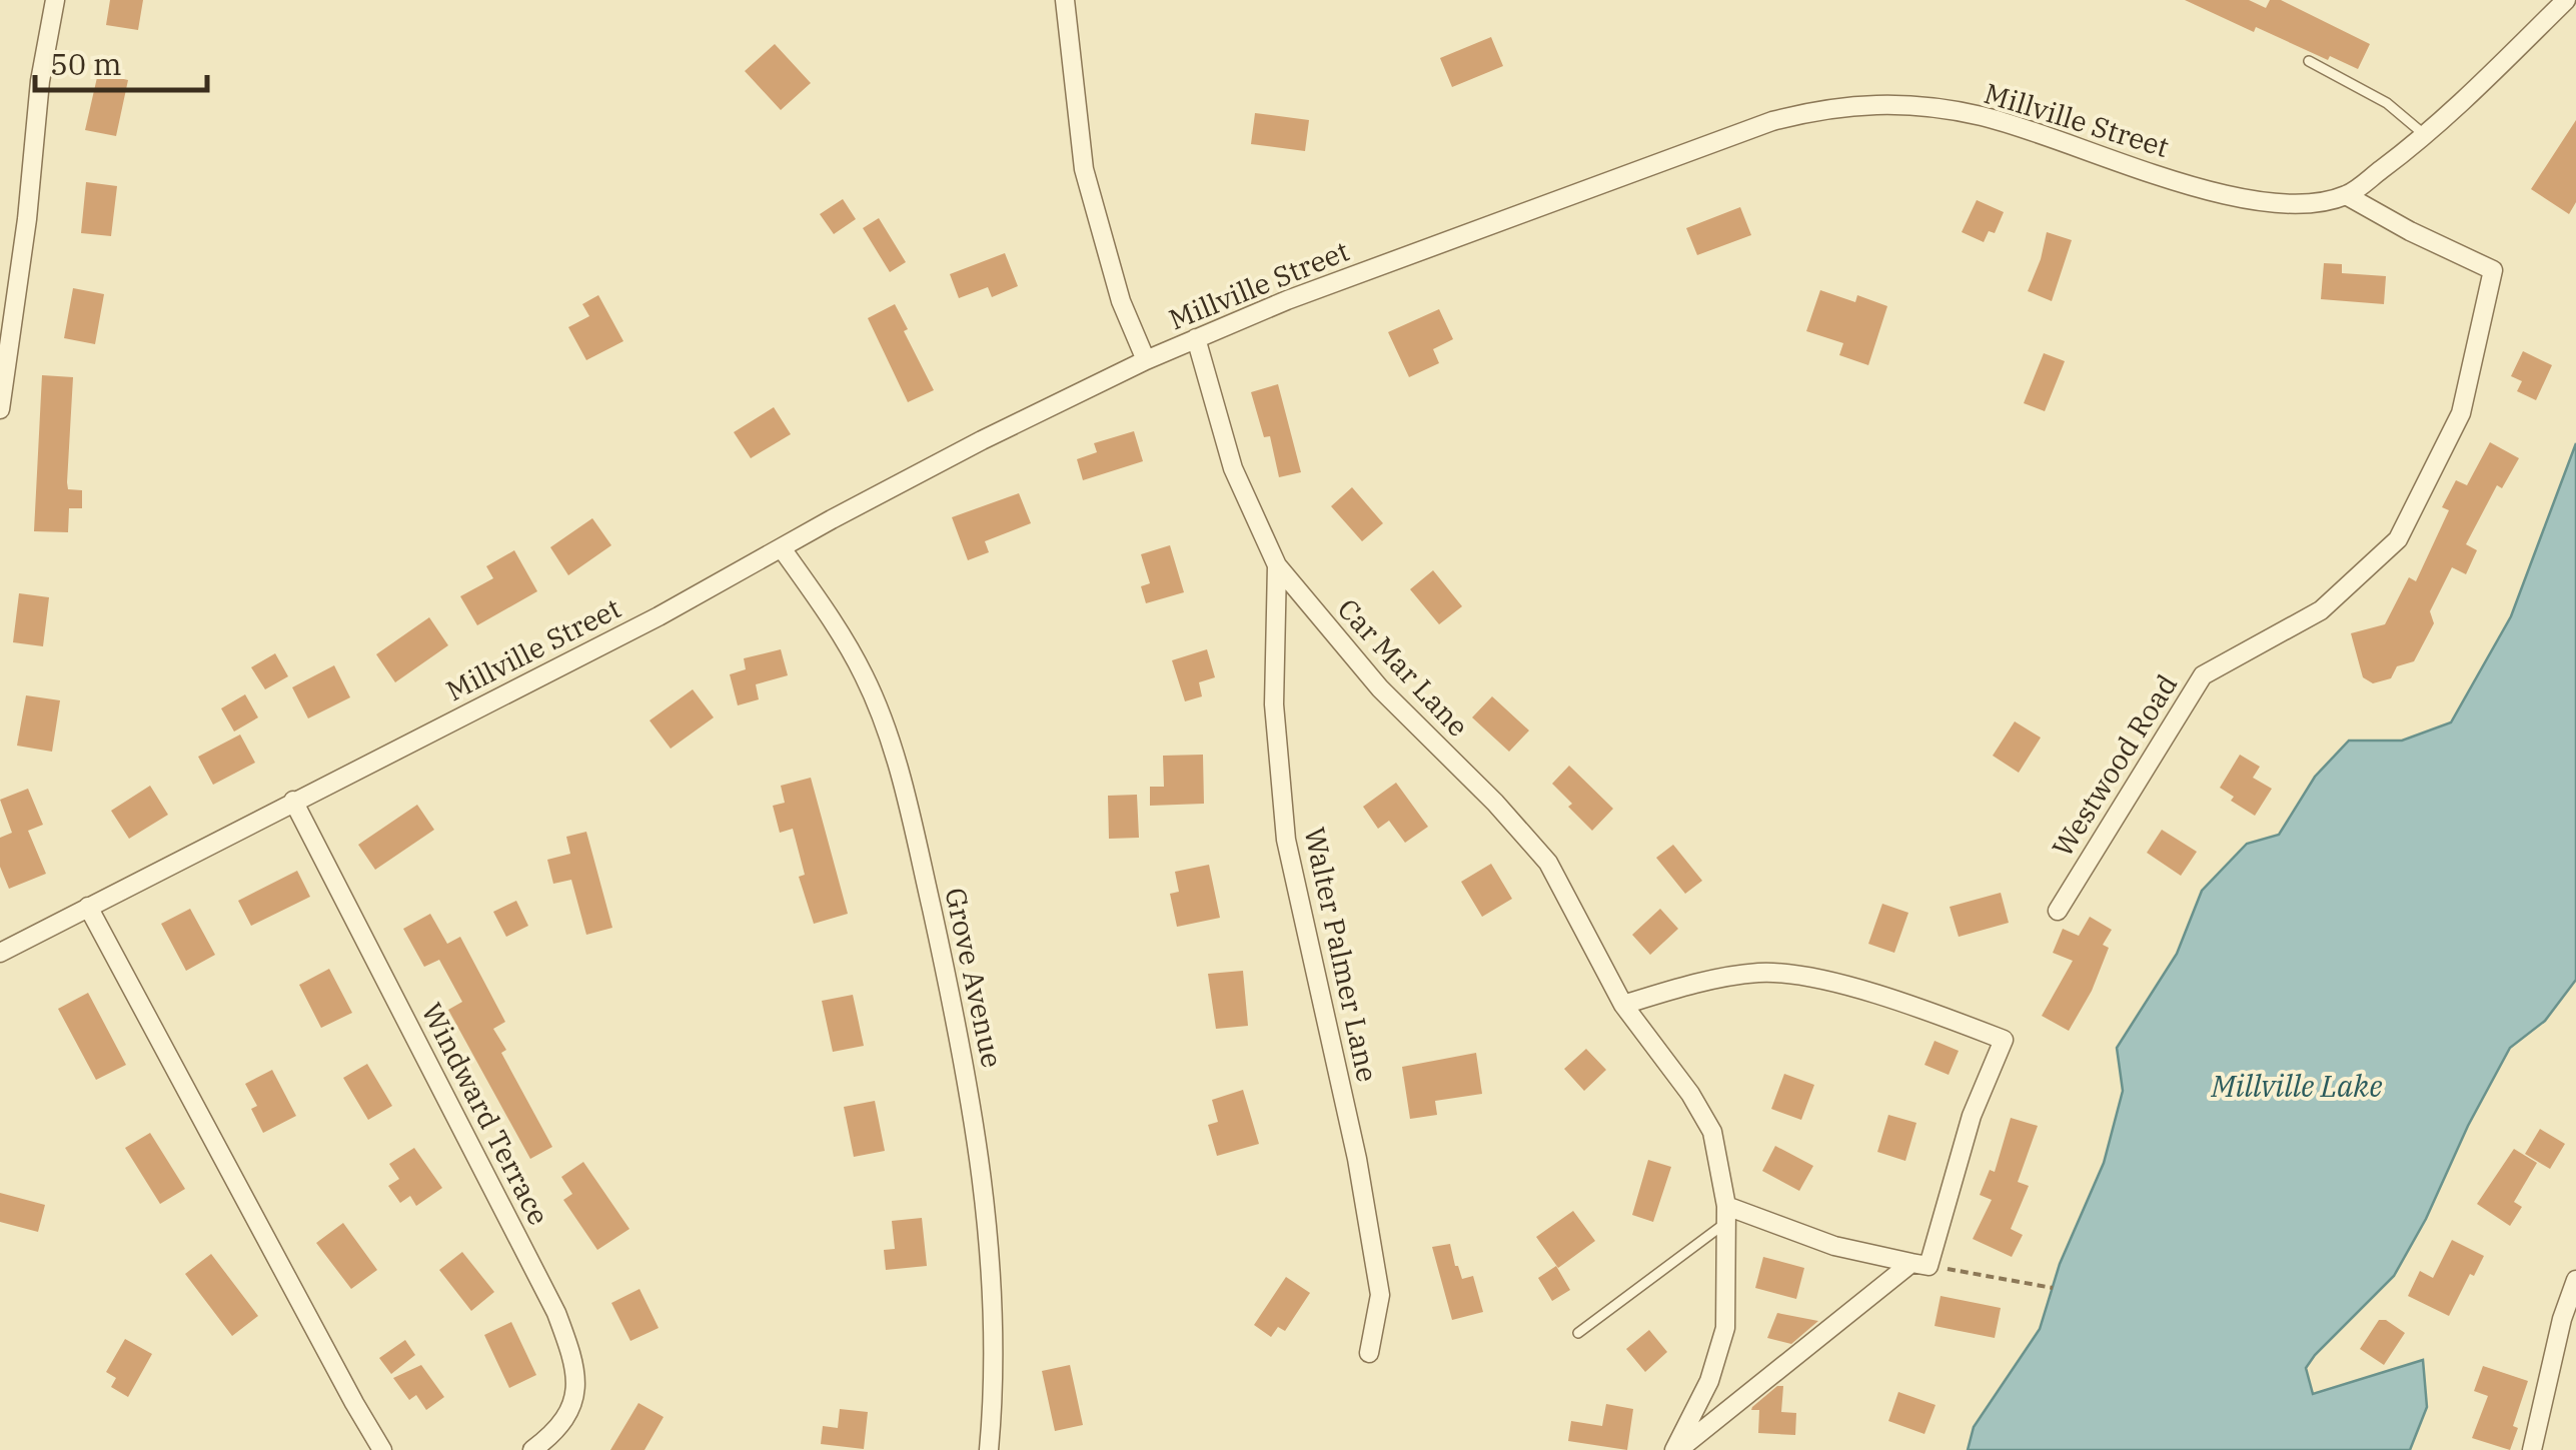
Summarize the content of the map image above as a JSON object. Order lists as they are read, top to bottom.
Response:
{
  "streets": {
    "street": [
      "Millville Street",
      "Car Mar Lane",
      "Westwood Road",
      "Walter Palmer Lane",
      "Grove Avenue",
      "Windward Terrace"
    ]
  },
  "crossings": [
    ["Millville Street", "Car Mar Lane"],
    ["Millville Street", "Westwood Road"],
    ["Millville Street", "Grove Avenue"],
    ["Millville Street", "Windward Terrace"],
    ["Car Mar Lane", "Walter Palmer Lane"]
  ],
  "water": ["Millville Lake"],
  "scale_bar": "50 m"
}
